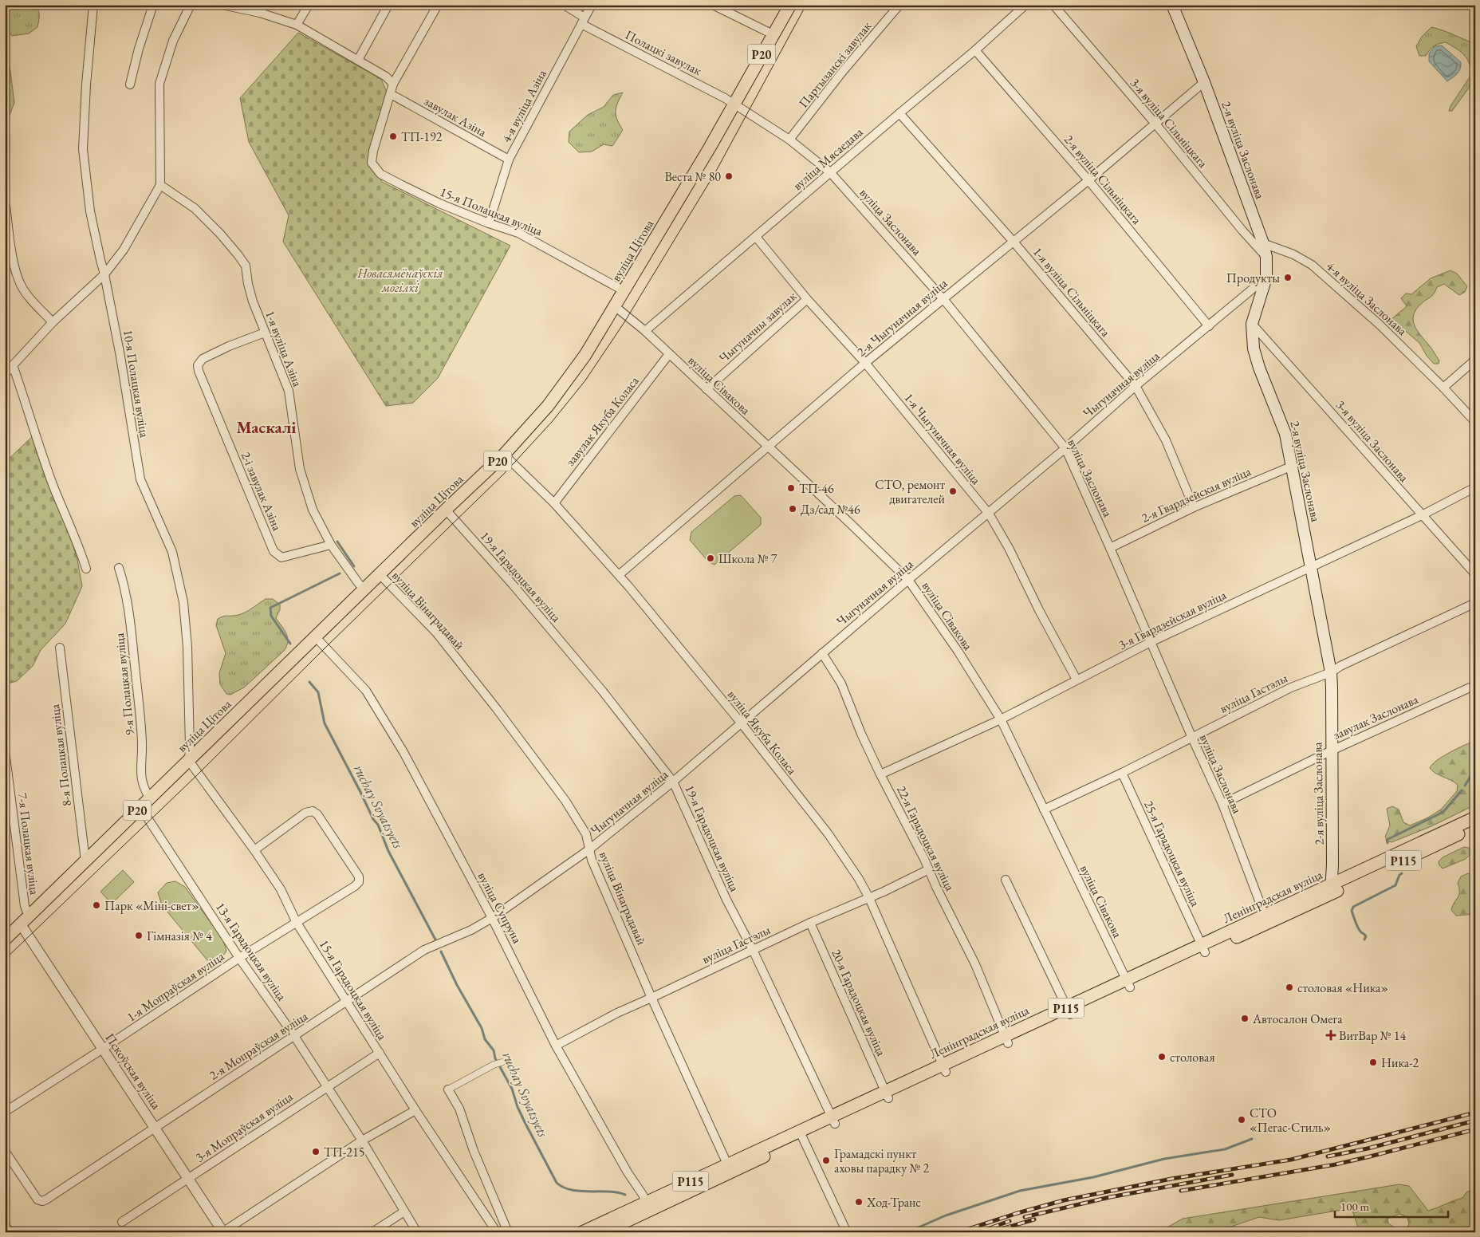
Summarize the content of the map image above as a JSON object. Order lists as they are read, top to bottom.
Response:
{
  "streets": {
    "main road": [
      "Р20",
      "2-я вуліца Заслонава",
      "вуліца Цітова",
      "Р115",
      "Ленінградская вуліца"
    ],
    "street": [
      "Полацкі завулак",
      "Партызанскі завулак",
      "4-я вуліца Азіна",
      "завулак Азіна",
      "3-я вуліца Сільніцкага",
      "вуліца Мясаедава",
      "2-я вуліца Сільніцкага",
      "15-я Полацкая вуліца",
      "вуліца Заслонава",
      "1-я вуліца Сільніцкага",
      "4-я вуліца Заслонава",
      "2-я Чыгуначная вуліца",
      "Чыгуначны завулак",
      "1-я вуліца Азіна",
      "10-я Полацкая вуліца",
      "Чыгуначная вуліца",
      "вуліца Сівакова",
      "завулак Якуба Коласа",
      "1-я Чыгуначная вуліца",
      "3-я вуліца Заслонава",
      "2-і завулак Азіна",
      "2-я Гвардзейская вуліца",
      "19-я Гарадоцкая вуліца",
      "вуліца Вінаградавай",
      "3-я Гвардзейская вуліца",
      "9-я Полацкая вуліца",
      "вуліца Гастэлы",
      "завулак Заслонава",
      "вуліца Якуба Коласа",
      "8-я Полацкая вуліца",
      "22-я Гарадоцкая вуліца",
      "7-я Полацкая вуліца",
      "25-я Гарадоцкая вуліца",
      "вуліца Супруна",
      "13-я Гарадоцкая вуліца",
      "1-я Мопраўская вуліца",
      "15-я Гарадоцкая вуліца",
      "20-я Гарадоцкая вуліца",
      "2-я Мопраўская вуліца",
      "Пскоўская вуліца",
      "3-я Мопраўская вуліца"
    ]
  },
  "crossings": [
    ["Полацкі завулак", "4-я вуліца Азіна"],
    ["Полацкі завулак", "вуліца Заслонава"],
    ["Полацкі завулак", "вуліца Цітова"],
    ["Партызанскі завулак", "вуліца Заслонава"],
    ["4-я вуліца Азіна", "завулак Азіна"],
    ["4-я вуліца Азіна", "15-я Полацкая вуліца"],
    ["завулак Азіна", "15-я Полацкая вуліца"],
    ["3-я вуліца Сільніцкага", "2-я вуліца Заслонава"],
    ["3-я вуліца Сільніцкага", "2-я Чыгуначная вуліца"],
    ["2-я вуліца Заслонава", "4-я вуліца Заслонава"],
    ["2-я вуліца Заслонава", "2-я Чыгуначная вуліца"],
    ["2-я вуліца Заслонава", "Чыгуначная вуліца"],
    ["2-я вуліца Заслонава", "3-я вуліца Заслонава"],
    ["2-я вуліца Заслонава", "2-я Гвардзейская вуліца"],
    ["2-я вуліца Заслонава", "3-я Гвардзейская вуліца"],
    ["2-я вуліца Заслонава", "вуліца Гастэлы"],
    ["2-я вуліца Заслонава", "завулак Заслонава"],
    ["2-я вуліца Заслонава", "Ленінградская вуліца"],
    ["вуліца Мясаедава", "2-я вуліца Сільніцкага"],
    ["вуліца Мясаедава", "вуліца Заслонава"],
    ["вуліца Мясаедава", "1-я вуліца Сільніцкага"],
    ["вуліца Мясаедава", "вуліца Сівакова"],
    ["вуліца Мясаедава", "1-я Чыгуначная вуліца"],
    ["2-я вуліца Сільніцкага", "2-я Чыгуначная вуліца"],
    ["2-я вуліца Сільніцкага", "Чыгуначная вуліца"],
    ["15-я Полацкая вуліца", "вуліца Цітова"],
    ["вуліца Заслонава", "вуліца Цітова"],
    ["вуліца Заслонава", "2-я Чыгуначная вуліца"],
    ["вуліца Заслонава", "Чыгуначная вуліца"],
    ["вуліца Заслонава", "2-я Гвардзейская вуліца"],
    ["вуліца Заслонава", "3-я Гвардзейская вуліца"],
    ["вуліца Заслонава", "вуліца Гастэлы"],
    ["вуліца Заслонава", "завулак Заслонава"],
    ["вуліца Заслонава", "Ленінградская вуліца"],
    ["вуліца Цітова", "1-я вуліца Азіна"],
    ["вуліца Цітова", "10-я Полацкая вуліца"],
    ["вуліца Цітова", "вуліца Сівакова"],
    ["вуліца Цітова", "19-я Гарадоцкая вуліца"],
    ["вуліца Цітова", "вуліца Вінаградавай"],
    ["вуліца Цітова", "9-я Полацкая вуліца"],
    ["вуліца Цітова", "вуліца Якуба Коласа"],
    ["вуліца Цітова", "8-я Полацкая вуліца"],
    ["вуліца Цітова", "7-я Полацкая вуліца"],
    ["вуліца Цітова", "вуліца Супруна"],
    ["вуліца Цітова", "13-я Гарадоцкая вуліца"],
    ["вуліца Цітова", "15-я Гарадоцкая вуліца"],
    ["вуліца Цітова", "Пскоўская вуліца"],
    ["1-я вуліца Сільніцкага", "2-я Чыгуначная вуліца"],
    ["1-я вуліца Сільніцкага", "Чыгуначная вуліца"],
    ["1-я вуліца Сільніцкага", "2-я Гвардзейская вуліца"],
    ["2-я Чыгуначная вуліца", "вуліца Сівакова"],
    ["2-я Чыгуначная вуліца", "1-я Чыгуначная вуліца"],
    ["2-я Чыгуначная вуліца", "вуліца Якуба Коласа"],
    ["Чыгуначны завулак", "вуліца Сівакова"],
    ["Чыгуначны завулак", "1-я Чыгуначная вуліца"],
    ["1-я вуліца Азіна", "2-і завулак Азіна"],
    ["10-я Полацкая вуліца", "15-я Гарадоцкая вуліца"],
    ["Чыгуначная вуліца", "вуліца Сівакова"],
    ["Чыгуначная вуліца", "1-я Чыгуначная вуліца"],
    ["Чыгуначная вуліца", "19-я Гарадоцкая вуліца"],
    ["Чыгуначная вуліца", "вуліца Вінаградавай"],
    ["Чыгуначная вуліца", "вуліца Якуба Коласа"],
    ["Чыгуначная вуліца", "22-я Гарадоцкая вуліца"],
    ["Чыгуначная вуліца", "вуліца Супруна"],
    ["Чыгуначная вуліца", "2-я Мопраўская вуліца"],
    ["вуліца Сівакова", "завулак Якуба Коласа"],
    ["вуліца Сівакова", "3-я Гвардзейская вуліца"],
    ["вуліца Сівакова", "вуліца Гастэлы"],
    ["вуліца Сівакова", "Ленінградская вуліца"],
    ["завулак Якуба Коласа", "вуліца Якуба Коласа"],
    ["1-я Чыгуначная вуліца", "3-я Гвардзейская вуліца"],
    ["3-я вуліца Заслонава", "3-я Гвардзейская вуліца"],
    ["19-я Гарадоцкая вуліца", "вуліца Гастэлы"],
    ["19-я Гарадоцкая вуліца", "Ленінградская вуліца"],
    ["вуліца Вінаградавай", "вуліца Гастэлы"],
    ["вуліца Вінаградавай", "Ленінградская вуліца"],
    ["3-я Гвардзейская вуліца", "22-я Гарадоцкая вуліца"],
    ["вуліца Гастэлы", "вуліца Якуба Коласа"],
    ["вуліца Гастэлы", "22-я Гарадоцкая вуліца"],
    ["вуліца Гастэлы", "25-я Гарадоцкая вуліца"],
    ["вуліца Гастэлы", "вуліца Супруна"],
    ["вуліца Гастэлы", "20-я Гарадоцкая вуліца"],
    ["вуліца Якуба Коласа", "Ленінградская вуліца"],
    ["22-я Гарадоцкая вуліца", "Ленінградская вуліца"],
    ["7-я Полацкая вуліца", "Пскоўская вуліца"],
    ["25-я Гарадоцкая вуліца", "Ленінградская вуліца"],
    ["Ленінградская вуліца", "вуліца Супруна"],
    ["Ленінградская вуліца", "20-я Гарадоцкая вуліца"],
    ["вуліца Супруна", "2-я Мопраўская вуліца"],
    ["13-я Гарадоцкая вуліца", "1-я Мопраўская вуліца"],
    ["13-я Гарадоцкая вуліца", "2-я Мопраўская вуліца"],
    ["13-я Гарадоцкая вуліца", "3-я Мопраўская вуліца"],
    ["1-я Мопраўская вуліца", "15-я Гарадоцкая вуліца"],
    ["1-я Мопраўская вуліца", "Пскоўская вуліца"],
    ["15-я Гарадоцкая вуліца", "2-я Мопраўская вуліца"],
    ["15-я Гарадоцкая вуліца", "3-я Мопраўская вуліца"],
    ["2-я Мопраўская вуліца", "Пскоўская вуліца"],
    ["Пскоўская вуліца", "3-я Мопраўская вуліца"]
  ],
  "districts": ["Маскалі"],
  "water": ["ruchay Svyatsyets"],
  "parks": ["Новасямёнаўскія могілкі"],
  "places": {
    "other": [
      "ТП-192",
      "Веста № 80",
      "Продукты",
      "ТП-46",
      "СТО, ремонт двигателей",
      "Дз/сад №46",
      "Школа № 7",
      "Парк «Міні-свет»",
      "Гімназія № 4",
      "столовая «Ника»",
      "Автосалон Омега",
      "столовая",
      "Ника-2",
      "СТО «Пегас-Стиль»",
      "ТП-215",
      "Грамадскі пункт аховы парадку № 2",
      "Ход-Транс"
    ],
    "health": ["ВитВар № 14"]
  },
  "scale_bar": "100 m"
}
